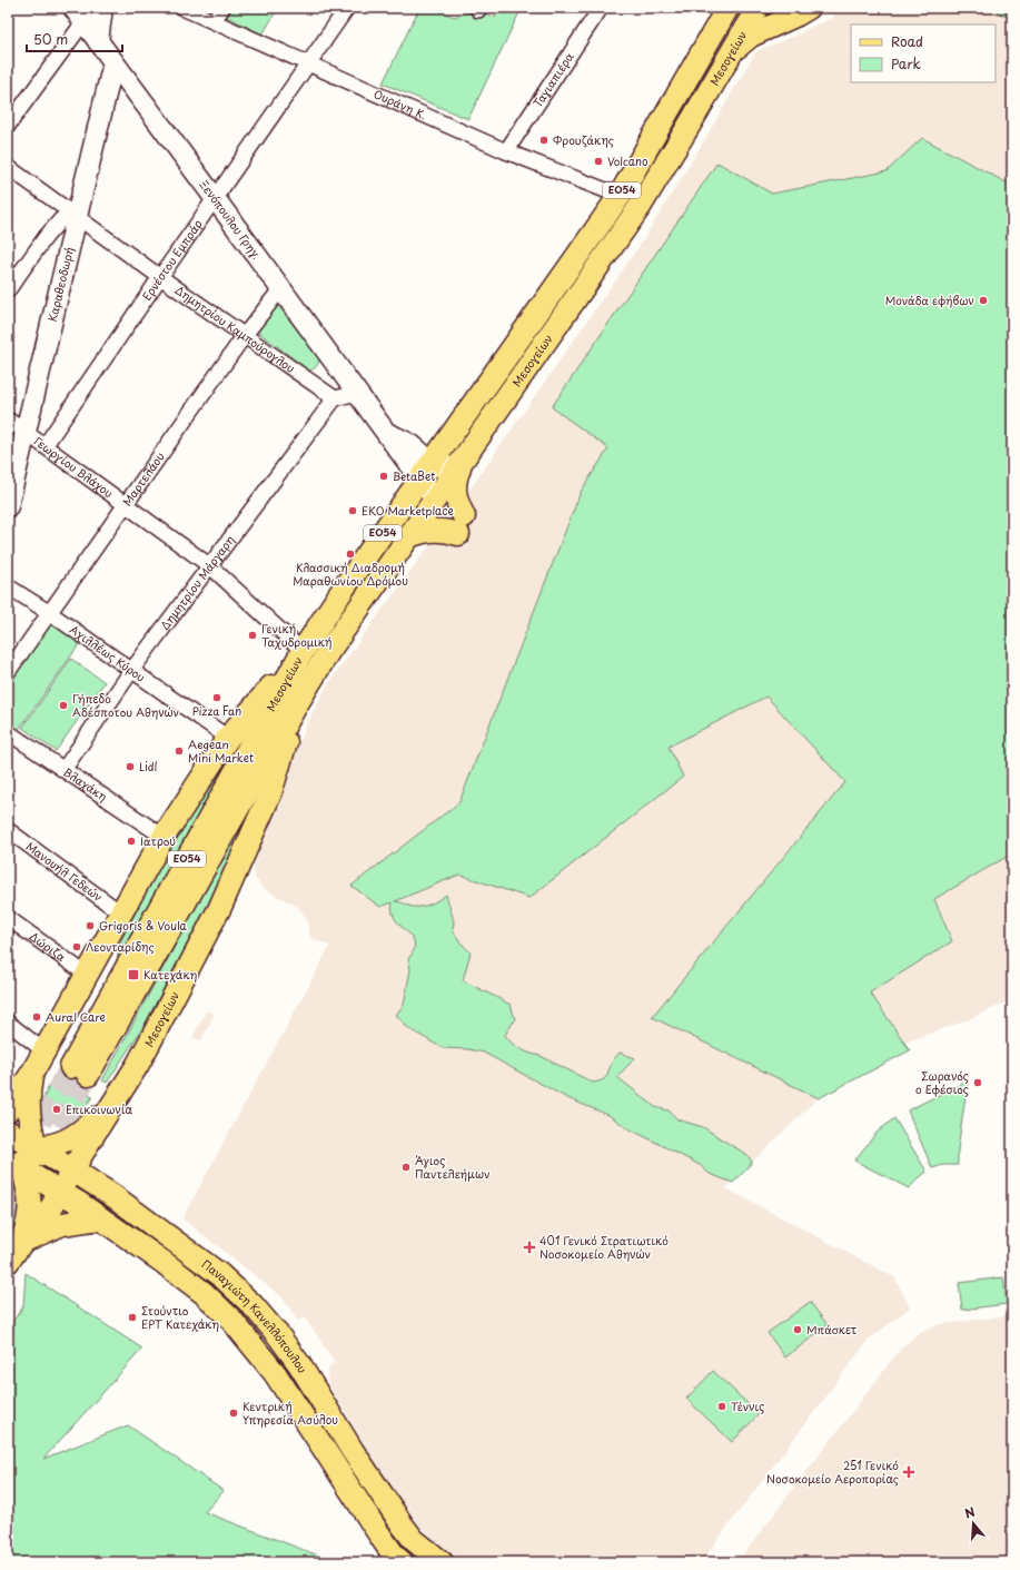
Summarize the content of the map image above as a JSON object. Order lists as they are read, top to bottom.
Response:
{
  "streets": {
    "main road": ["Μεσογείων", "ΕΟ54", "Παναγιώτη Κανελλόπουλου"],
    "street": [
      "Ταγιαπιέρα",
      "Ουράνη Κ.",
      "Ξενόπουλου Γρηγ.",
      "Ερνέστου Εμπράρ",
      "Καραθεοδωρή",
      "Δημητρίου Καμπούρογλου",
      "Γεωργίου Βλάχου",
      "Μαρτελάου",
      "Δημητρίου Μάργαρη",
      "Αχιλλέως Κύρου",
      "Βλαχάκη",
      "Μανουήλ Γεδεών",
      "Δώριζα"
    ]
  },
  "crossings": [
    ["Μεσογείων", "Ουράνη Κ."],
    ["Μεσογείων", "Ξενόπουλου Γρηγ."],
    ["Μεσογείων", "Γεωργίου Βλάχου"],
    ["Μεσογείων", "Αχιλλέως Κύρου"],
    ["Μεσογείων", "Βλαχάκη"],
    ["Μεσογείων", "Μανουήλ Γεδεών"],
    ["Μεσογείων", "Δώριζα"],
    ["Μεσογείων", "Παναγιώτη Κανελλόπουλου"],
    ["Ταγιαπιέρα", "Ουράνη Κ."],
    ["Ουράνη Κ.", "Ερνέστου Εμπράρ"],
    ["Ξενόπουλου Γρηγ.", "Ερνέστου Εμπράρ"],
    ["Ξενόπουλου Γρηγ.", "Καραθεοδωρή"],
    ["Ξενόπουλου Γρηγ.", "Μαρτελάου"],
    ["Ερνέστου Εμπράρ", "Δημητρίου Καμπούρογλου"],
    ["Ερνέστου Εμπράρ", "Γεωργίου Βλάχου"],
    ["Καραθεοδωρή", "Δημητρίου Καμπούρογλου"],
    ["Καραθεοδωρή", "Γεωργίου Βλάχου"],
    ["Δημητρίου Καμπούρογλου", "Μαρτελάου"],
    ["Δημητρίου Καμπούρογλου", "Δημητρίου Μάργαρη"],
    ["Γεωργίου Βλάχου", "Μαρτελάου"],
    ["Γεωργίου Βλάχου", "Δημητρίου Μάργαρη"],
    ["Μαρτελάου", "Αχιλλέως Κύρου"],
    ["Δημητρίου Μάργαρη", "Αχιλλέως Κύρου"],
    ["Δημητρίου Μάργαρη", "Βλαχάκη"]
  ],
  "places": {
    "other": [
      "Φρουζάκης",
      "Volcano",
      "Μονάδα εφήβων",
      "BetaBet",
      "EKO Marketplace",
      "Κλασσική Διαδρομή Μαραθωνίου Δρόμου",
      "Γενική Ταχυδρομική",
      "Pizza Fan",
      "Γήπεδο Αδέσποτου Αθηνών",
      "Aegean Mini Market",
      "Lidl",
      "Ιατρού",
      "Grigoris & Voula",
      "Λεονταρίδης",
      "Aural Care",
      "Σωρανός ο Εφέσιος",
      "Επικοινωνία",
      "Άγιος Παντελεήμων",
      "Στούντιο ΕΡΤ Κατεχάκη",
      "Μπάσκετ",
      "Τέννις",
      "Κεντρική Υπηρεσία Ασύλου"
    ],
    "transit": ["Κατεχάκη"],
    "health": ["401 Γενικό Στρατιωτικό Νοσοκομείο Αθηνών", "251 Γενικό Νοσοκομείο Αεροπορίας"]
  },
  "legend": ["Road", "Park"],
  "scale_bar": "50 m",
  "north": "top"
}
